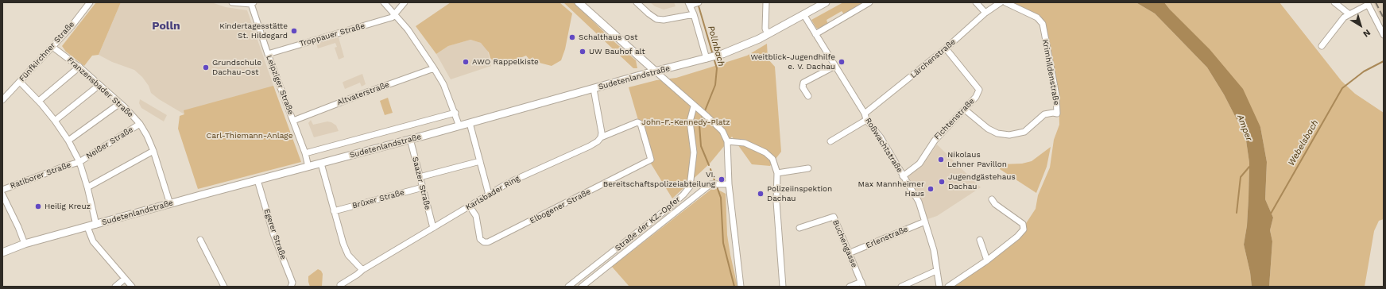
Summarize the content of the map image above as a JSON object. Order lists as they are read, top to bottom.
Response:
{
  "streets": {
    "street": [
      "Troppauer Straße",
      "Fünfkirchner Straße",
      "Lärchenstraße",
      "Krimhildenstraße",
      "Sudetenlandstraße",
      "Leipziger Straße",
      "Franzensbader Straße",
      "Altvaterstraße",
      "Fichtenstraße",
      "Neißer Straße",
      "Roßwachtstraße",
      "Ratiborer Straße",
      "Saazer Straße",
      "Karlsbader Ring",
      "Brüxer Straße",
      "Elbogener Straße",
      "Straße der KZ.-Opfer",
      "Egerer Straße",
      "Erlenstraße",
      "Buchengasse"
    ]
  },
  "crossings": [
    ["Troppauer Straße", "Leipziger Straße"],
    ["Fünfkirchner Straße", "Franzensbader Straße"],
    ["Lärchenstraße", "Fichtenstraße"],
    ["Lärchenstraße", "Roßwachtstraße"],
    ["Krimhildenstraße", "Fichtenstraße"],
    ["Sudetenlandstraße", "Leipziger Straße"],
    ["Sudetenlandstraße", "Franzensbader Straße"],
    ["Sudetenlandstraße", "Roßwachtstraße"],
    ["Sudetenlandstraße", "Saazer Straße"],
    ["Sudetenlandstraße", "Egerer Straße"],
    ["Leipziger Straße", "Altvaterstraße"],
    ["Franzensbader Straße", "Neißer Straße"],
    ["Fichtenstraße", "Roßwachtstraße"],
    ["Neißer Straße", "Ratiborer Straße"],
    ["Roßwachtstraße", "Erlenstraße"],
    ["Saazer Straße", "Karlsbader Ring"],
    ["Saazer Straße", "Brüxer Straße"],
    ["Karlsbader Ring", "Elbogener Straße"],
    ["Erlenstraße", "Buchengasse"]
  ],
  "districts": ["Polln"],
  "water": ["Pollnbach", "Amper", "Webelsbach"],
  "parks": ["John-F.-Kennedy-Platz", "Carl-Thiemann-Anlage"],
  "places": [
    "Kindertagesstätte St. Hildegard",
    "Schalthaus Ost",
    "UW Bauhof alt",
    "AWO Rappelkiste",
    "Weitblick-Jugendhilfe e. V. Dachau",
    "Grundschule Dachau-Ost",
    "Nikolaus Lehner Pavillon",
    "VI. Bereitschaftspolizeiabteilung",
    "Jugendgästehaus Dachau",
    "Max Mannheimer Haus",
    "Polizeiinspektion Dachau",
    "Heilig Kreuz"
  ],
  "north": "bottom right"
}
